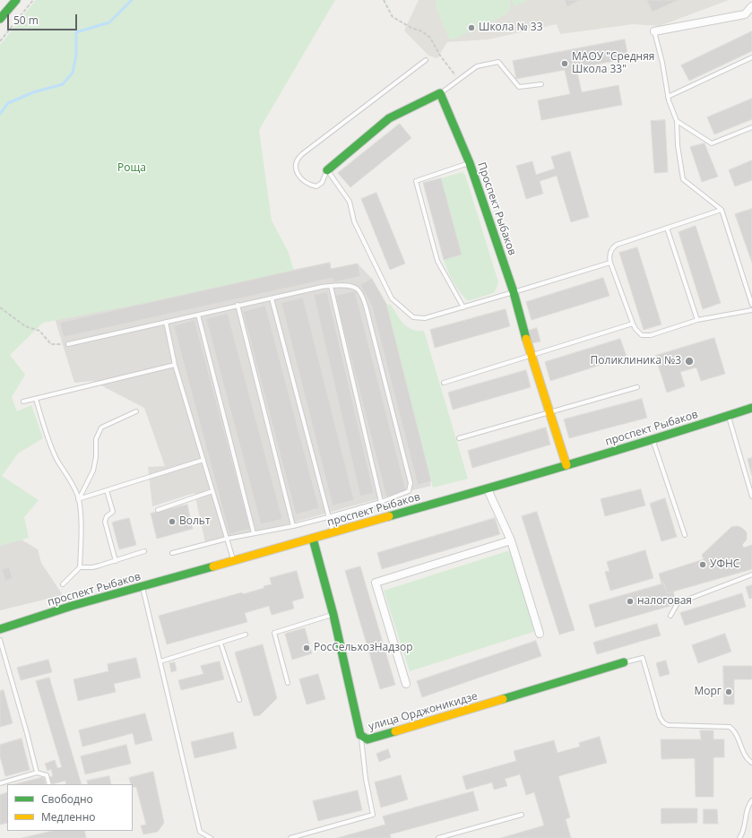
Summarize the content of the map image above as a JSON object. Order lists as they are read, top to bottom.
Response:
{
  "streets": {
    "street": ["Проспект Рыбаков", "проспект Рыбаков", "улица Орджоникидзе"]
  },
  "crossings": [
    ["Проспект Рыбаков", "проспект Рыбаков"],
    ["проспект Рыбаков", "улица Орджоникидзе"]
  ],
  "parks": ["Роща"],
  "places": [
    "Школа № 33",
    "МАОУ \"Средняя Школа 33\"",
    "Поликлиника №3",
    "Вольт",
    "УФНС",
    "налоговая",
    "РосСельхозНадзор",
    "Морг"
  ],
  "legend": ["Свободно", "Медленно"],
  "scale_bar": "50 m"
}
